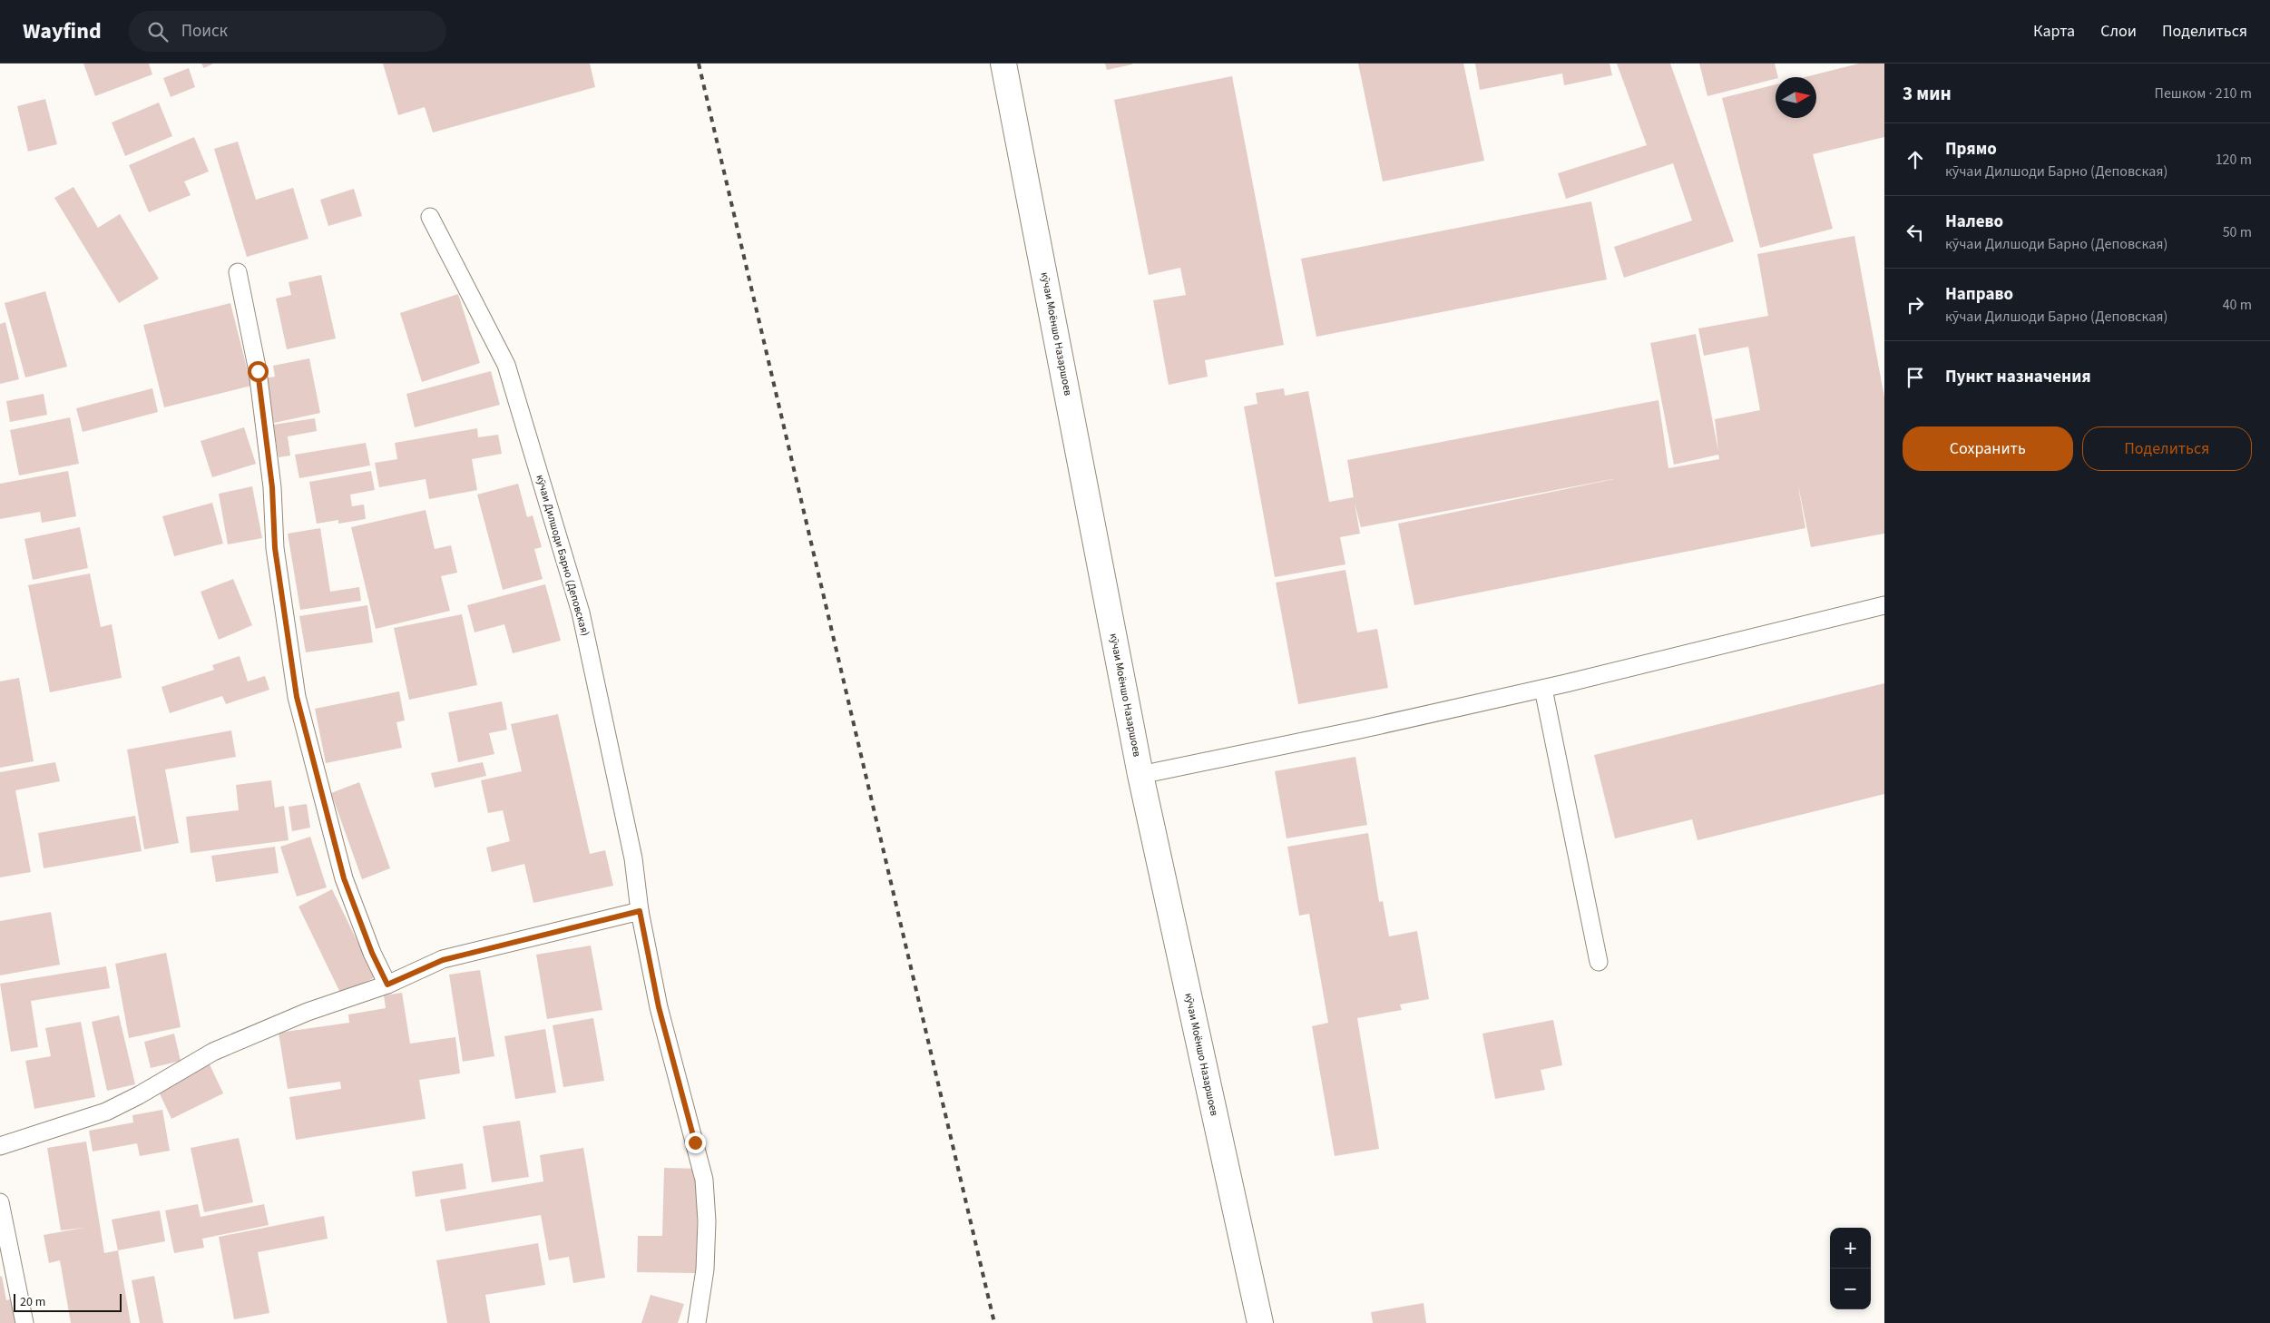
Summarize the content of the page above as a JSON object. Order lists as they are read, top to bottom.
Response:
{
  "streets": {
    "street": ["кӯчаи Моёншо Назаршоев"],
    "lane": ["кӯчаи Дилшоди Барно (Деповская)"]
  },
  "scale_bar": "20 m",
  "north": "right",
  "page": {
    "header": "Wayfind",
    "search": "Поиск",
    "nav": ["Карта", "Слои", "Поделиться"],
    "heading": ["3 мин", "Пешком · 210 m"],
    "list": [
      ["Прямо", "кӯчаи Дилшоди Барно (Деповская)", "120 m"],
      ["Налево", "кӯчаи Дилшоди Барно (Деповская)", "50 m"],
      ["Направо", "кӯчаи Дилшоди Барно (Деповская)", "40 m"],
      "Пункт назначения"
    ],
    "buttons": ["Сохранить", "Поделиться"],
    "map_buttons": ["+", "−"],
    "scale": "20 m"
  }
}
